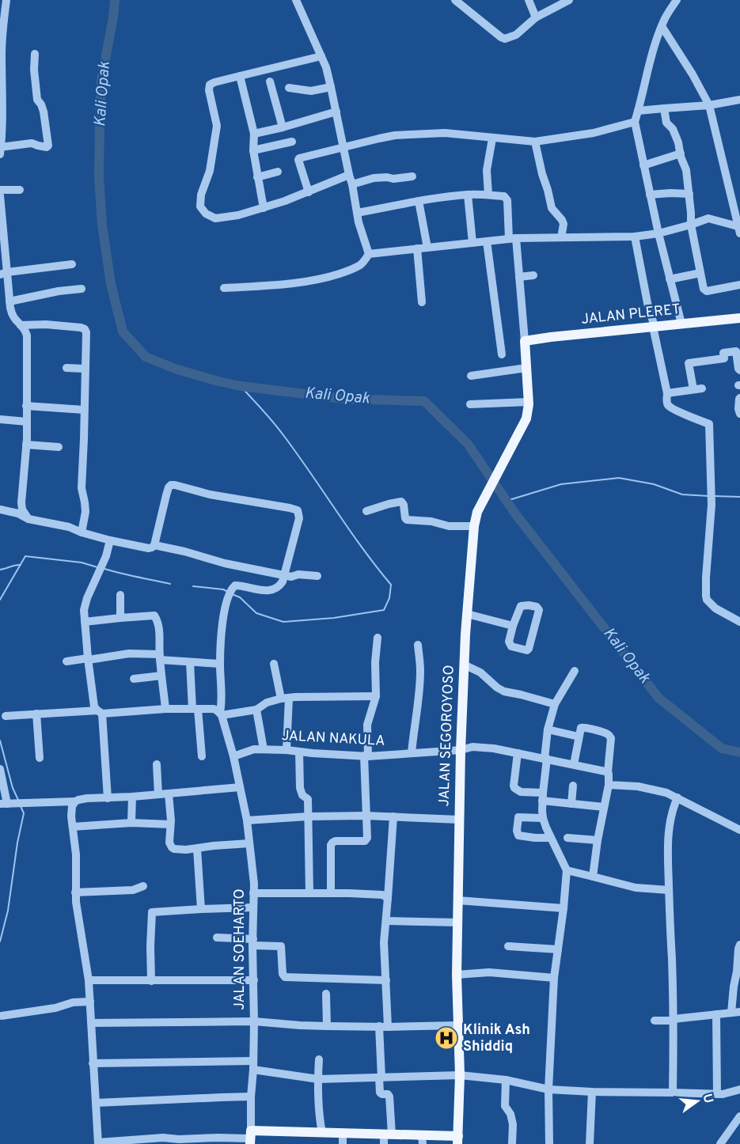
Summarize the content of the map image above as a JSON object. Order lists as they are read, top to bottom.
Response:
{
  "streets": {
    "main road": ["JALAN PLERET", "JALAN SEGOROYOSO"],
    "street": ["JALAN NAKULA", "JALAN SOEHARTO"]
  },
  "crossings": [
    ["JALAN PLERET", "JALAN SEGOROYOSO"],
    ["JALAN SEGOROYOSO", "JALAN NAKULA"],
    ["JALAN NAKULA", "JALAN SOEHARTO"]
  ],
  "water": ["Kali Opak"],
  "places": {
    "hospital": ["Klinik Ash Shiddiq"]
  },
  "north": "right"
}
